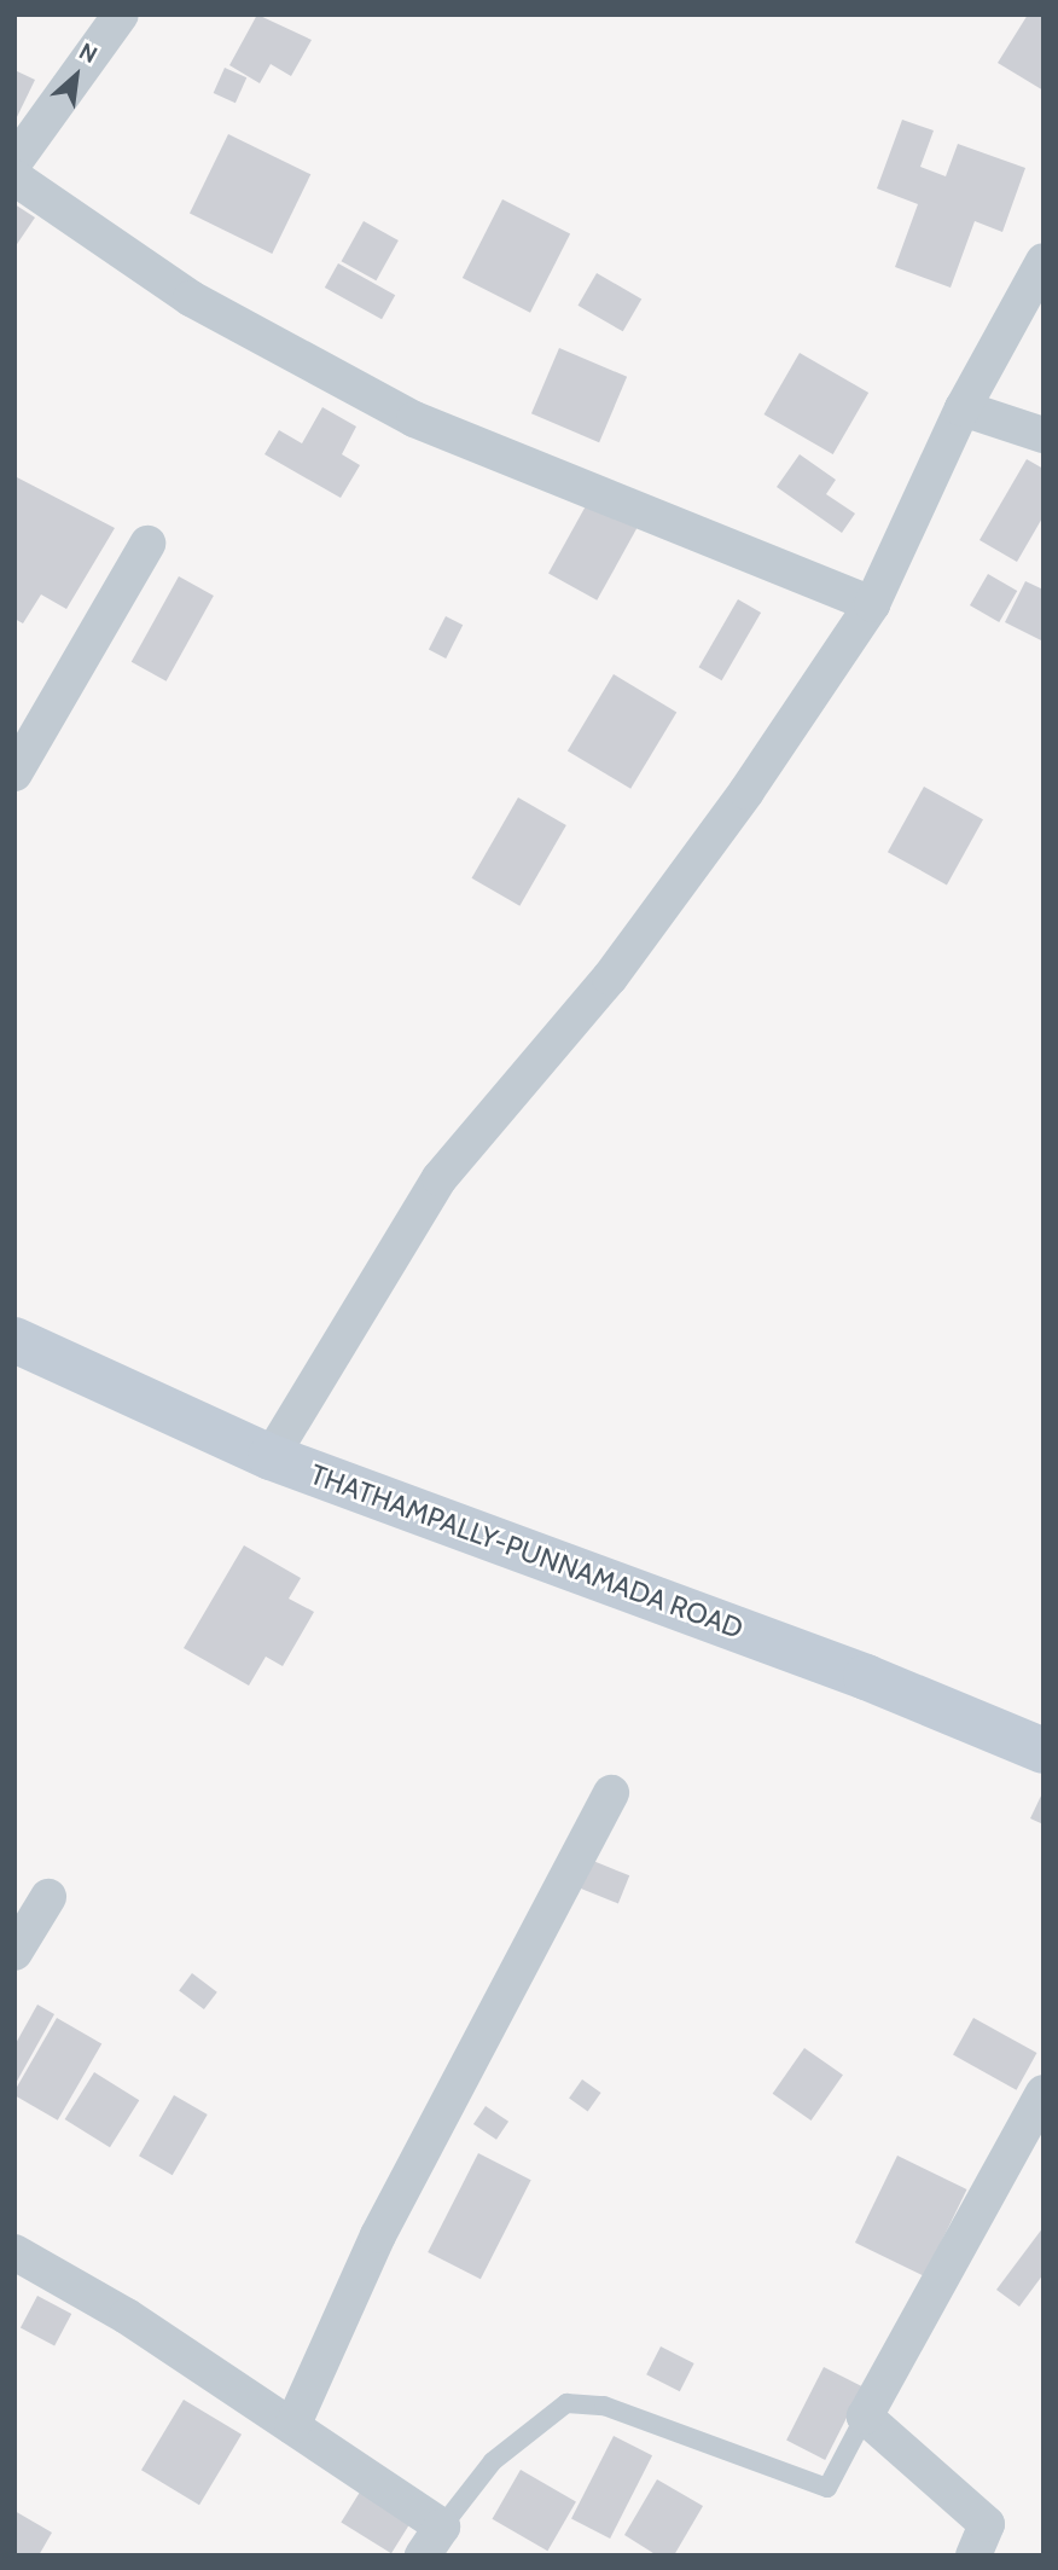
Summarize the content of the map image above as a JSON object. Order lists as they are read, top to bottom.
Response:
{
  "streets": {
    "main road": ["THATHAMPALLY-PUNNAMADA ROAD"]
  },
  "north": "top right"
}
